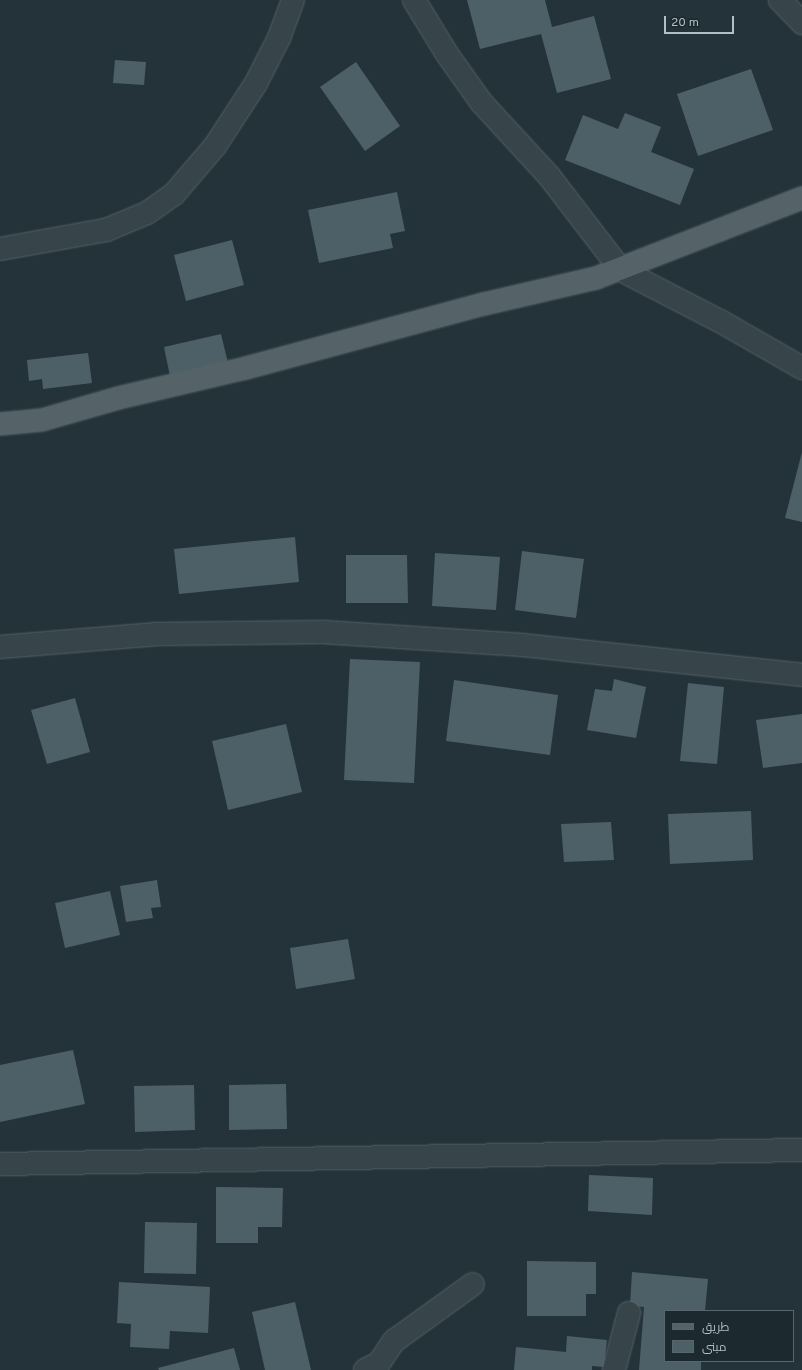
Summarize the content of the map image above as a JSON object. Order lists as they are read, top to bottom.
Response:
{
  "legend": ["طريق", "مبنى"],
  "scale_bar": "20 m"
}
